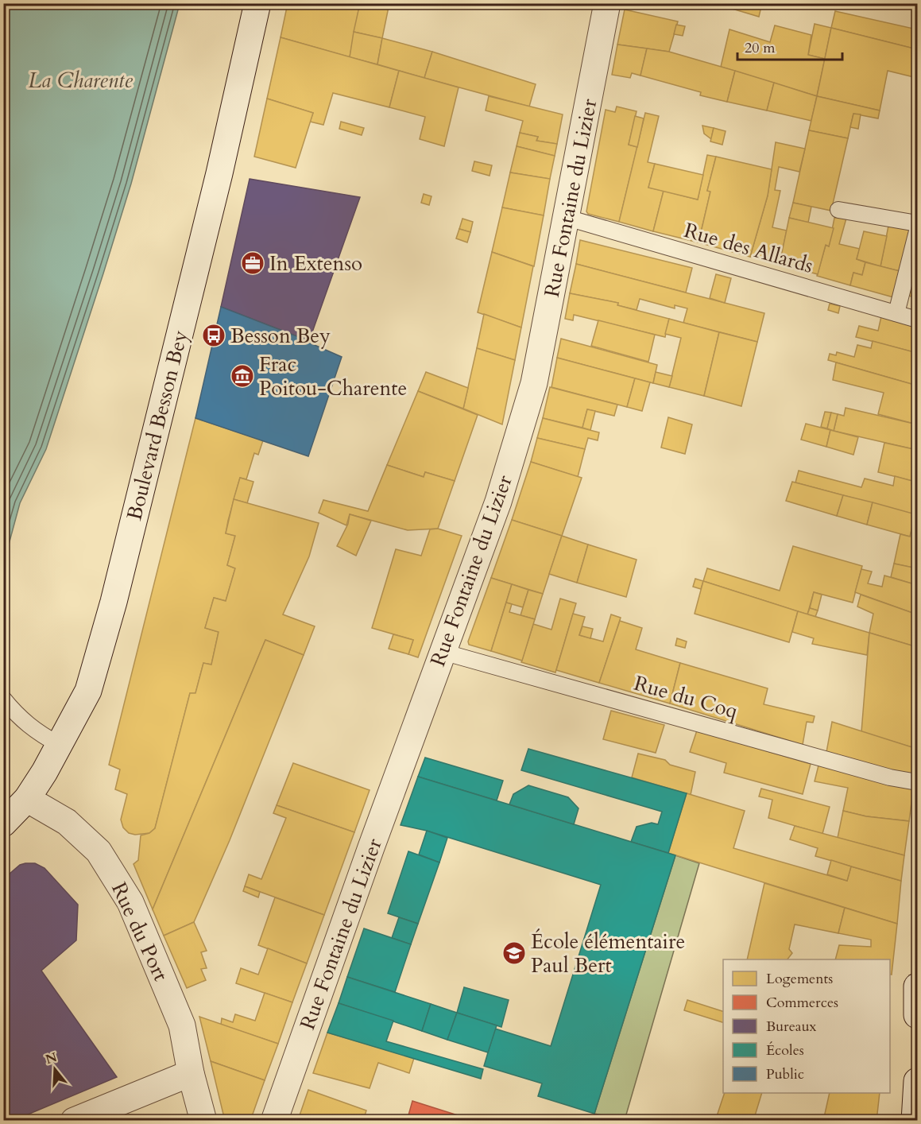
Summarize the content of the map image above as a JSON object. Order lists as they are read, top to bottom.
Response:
{
  "streets": {
    "street": ["Rue Fontaine du Lizier", "Boulevard Besson Bey", "Rue du Port"],
    "lane": ["Rue des Allards", "Rue du Coq"]
  },
  "crossings": [
    ["Rue Fontaine du Lizier", "Rue des Allards"],
    ["Rue Fontaine du Lizier", "Rue du Coq"],
    ["Boulevard Besson Bey", "Rue du Port"]
  ],
  "water": ["La Charente"],
  "places": {
    "office": ["In Extenso"],
    "bus stop": ["Besson Bey"],
    "museum": ["Frac Poitou-Charente"],
    "school or university": ["École élémentaire Paul Bert"]
  },
  "legend": [
    "Logements",
    "Commerces",
    "Bureaux",
    "Écoles",
    "Public"
  ],
  "scale_bar": "20 m",
  "north": "top"
}
